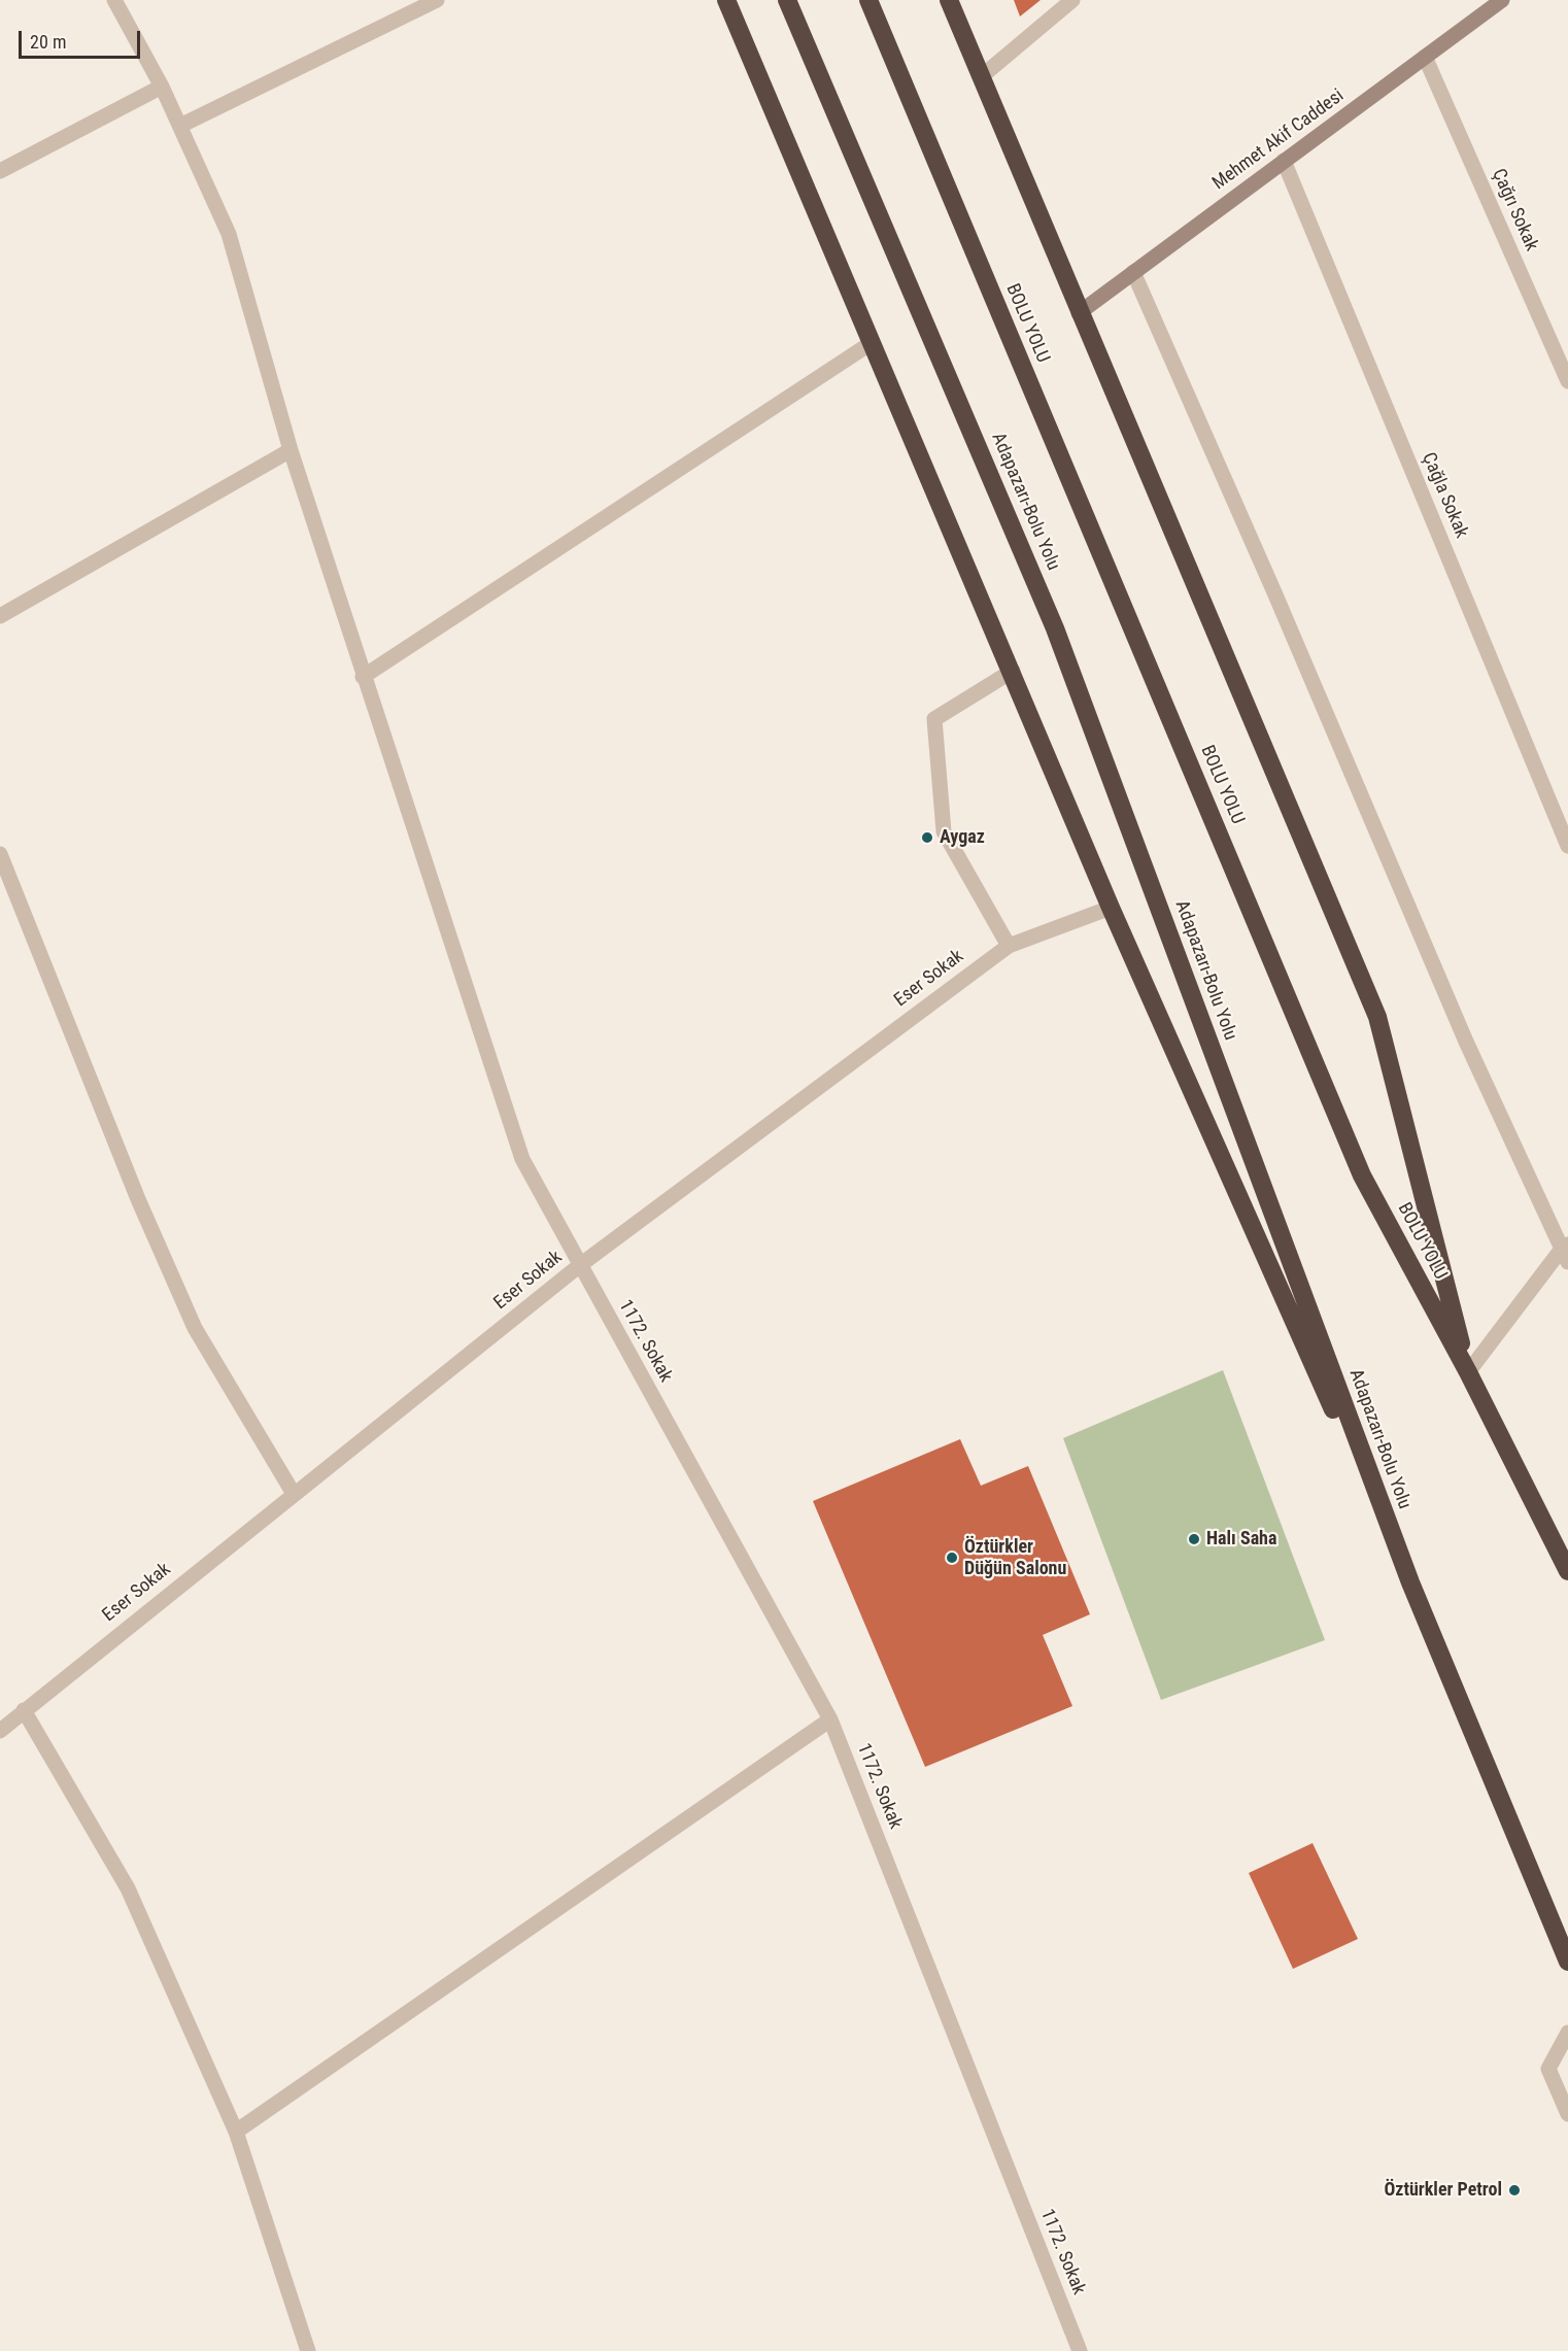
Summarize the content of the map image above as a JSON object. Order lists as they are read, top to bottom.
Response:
{
  "streets": {
    "highway": ["BOLU YOLU", "Adapazarı-Bolu Yolu"],
    "main road": ["Mehmet Akif Caddesi"],
    "street": [
      "Çağrı Sokak",
      "Çağla Sokak",
      "Eser Sokak",
      "1172. Sokak"
    ]
  },
  "crossings": [
    ["Mehmet Akif Caddesi", "Çağrı Sokak"],
    ["Mehmet Akif Caddesi", "Çağla Sokak"],
    ["Eser Sokak", "1172. Sokak"]
  ],
  "places": [
    "Aygaz",
    "Halı Saha",
    "Öztürkler Düğün Salonu",
    "Öztürkler Petrol"
  ],
  "scale_bar": "20 m"
}
